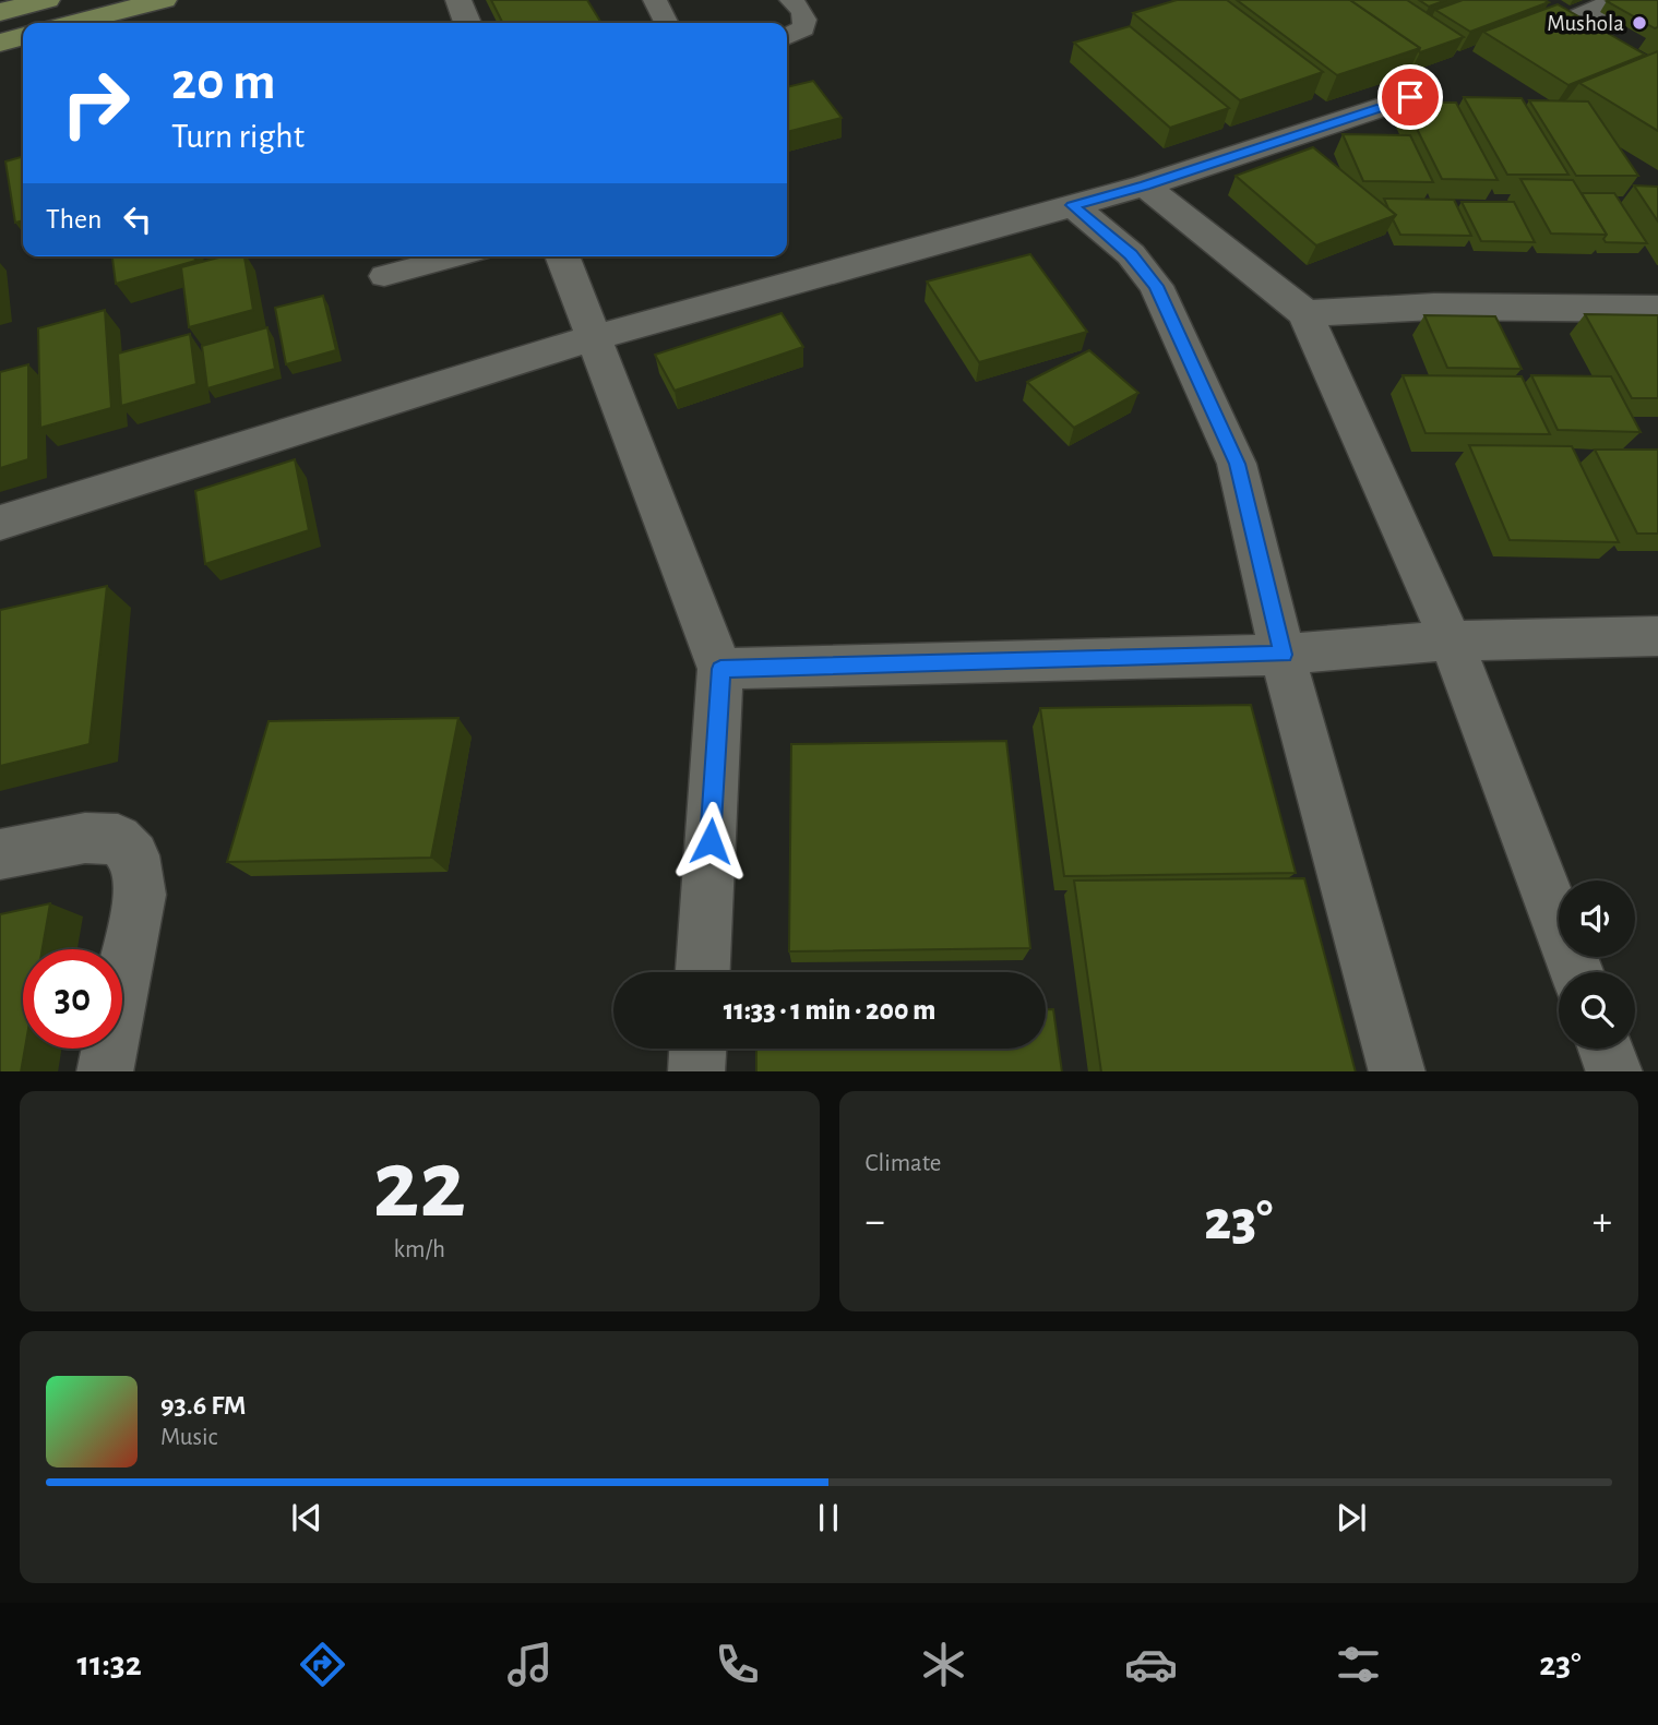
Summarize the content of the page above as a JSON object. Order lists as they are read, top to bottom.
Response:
{
  "places": ["Mushola"],
  "page": {
    "turn": ["20 m", "Turn right"],
    "then": "Then",
    "limit": "30",
    "trip": "11:33 · 1 min · 200 m",
    "tile": [
      ["22", "km/h"],
      "Climate"
    ],
    "heat": ["−", "23°", "+"],
    "song": ["93.6 FM", "Music"],
    "tabs": ["11:32", "23°"]
  }
}
